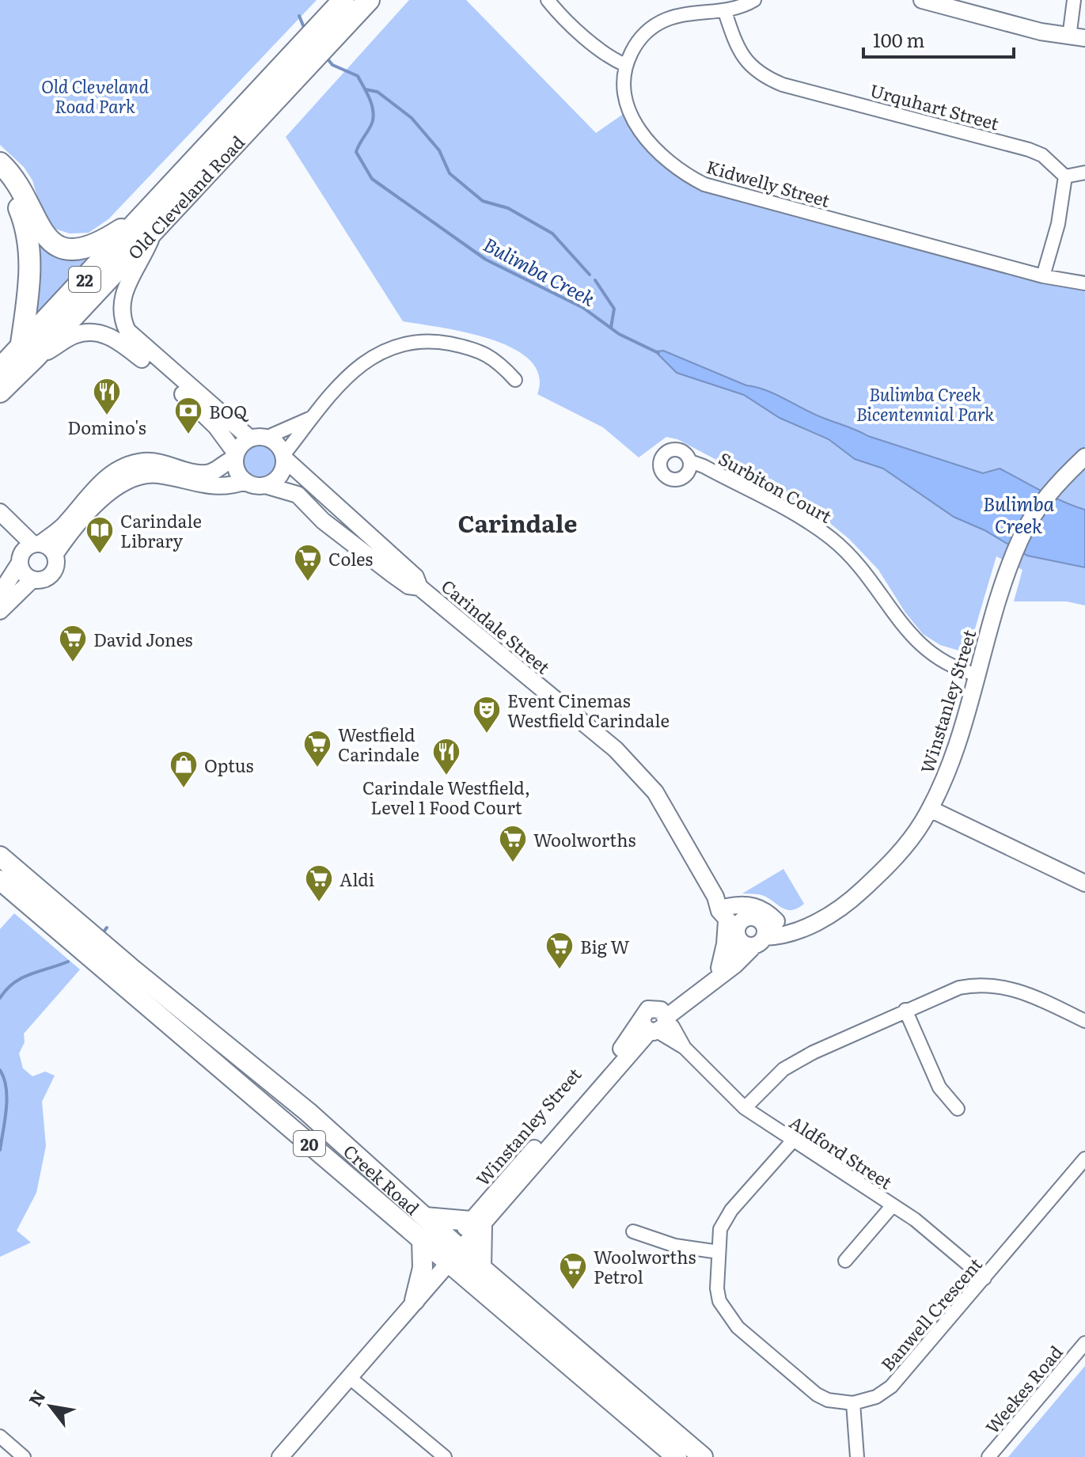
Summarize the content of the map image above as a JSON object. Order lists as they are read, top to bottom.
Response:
{
  "streets": {
    "highway": ["Old Cleveland Road", "22"],
    "main road": ["20", "Creek Road"],
    "street": [
      "Urquhart Street",
      "Kidwelly Street",
      "Surbiton Court",
      "Carindale Street",
      "Winstanley Street",
      "Aldford Street",
      "Banwell Crescent",
      "Weekes Road"
    ]
  },
  "crossings": [
    ["Urquhart Street", "Kidwelly Street"],
    ["Surbiton Court", "Winstanley Street"],
    ["Carindale Street", "Winstanley Street"],
    ["Winstanley Street", "Aldford Street"],
    ["Winstanley Street", "Creek Road"],
    ["Aldford Street", "Banwell Crescent"]
  ],
  "districts": ["Carindale"],
  "water": ["Bulimba Creek"],
  "parks": ["Old Cleveland Road Park", "Bulimba Creek Bicentennial Park"],
  "places": {
    "restaurant": ["Domino's", "Carindale Westfield, Level 1 Food Court"],
    "bank": ["BOQ"],
    "library": ["Carindale Library"],
    "supermarket": [
      "Coles",
      "David Jones",
      "Westfield Carindale",
      "Woolworths",
      "Aldi",
      "Big W",
      "Woolworths Petrol"
    ],
    "theatre": ["Event Cinemas Westfield Carindale"],
    "shop": ["Optus"]
  },
  "scale_bar": "100 m",
  "north": "top left"
}
